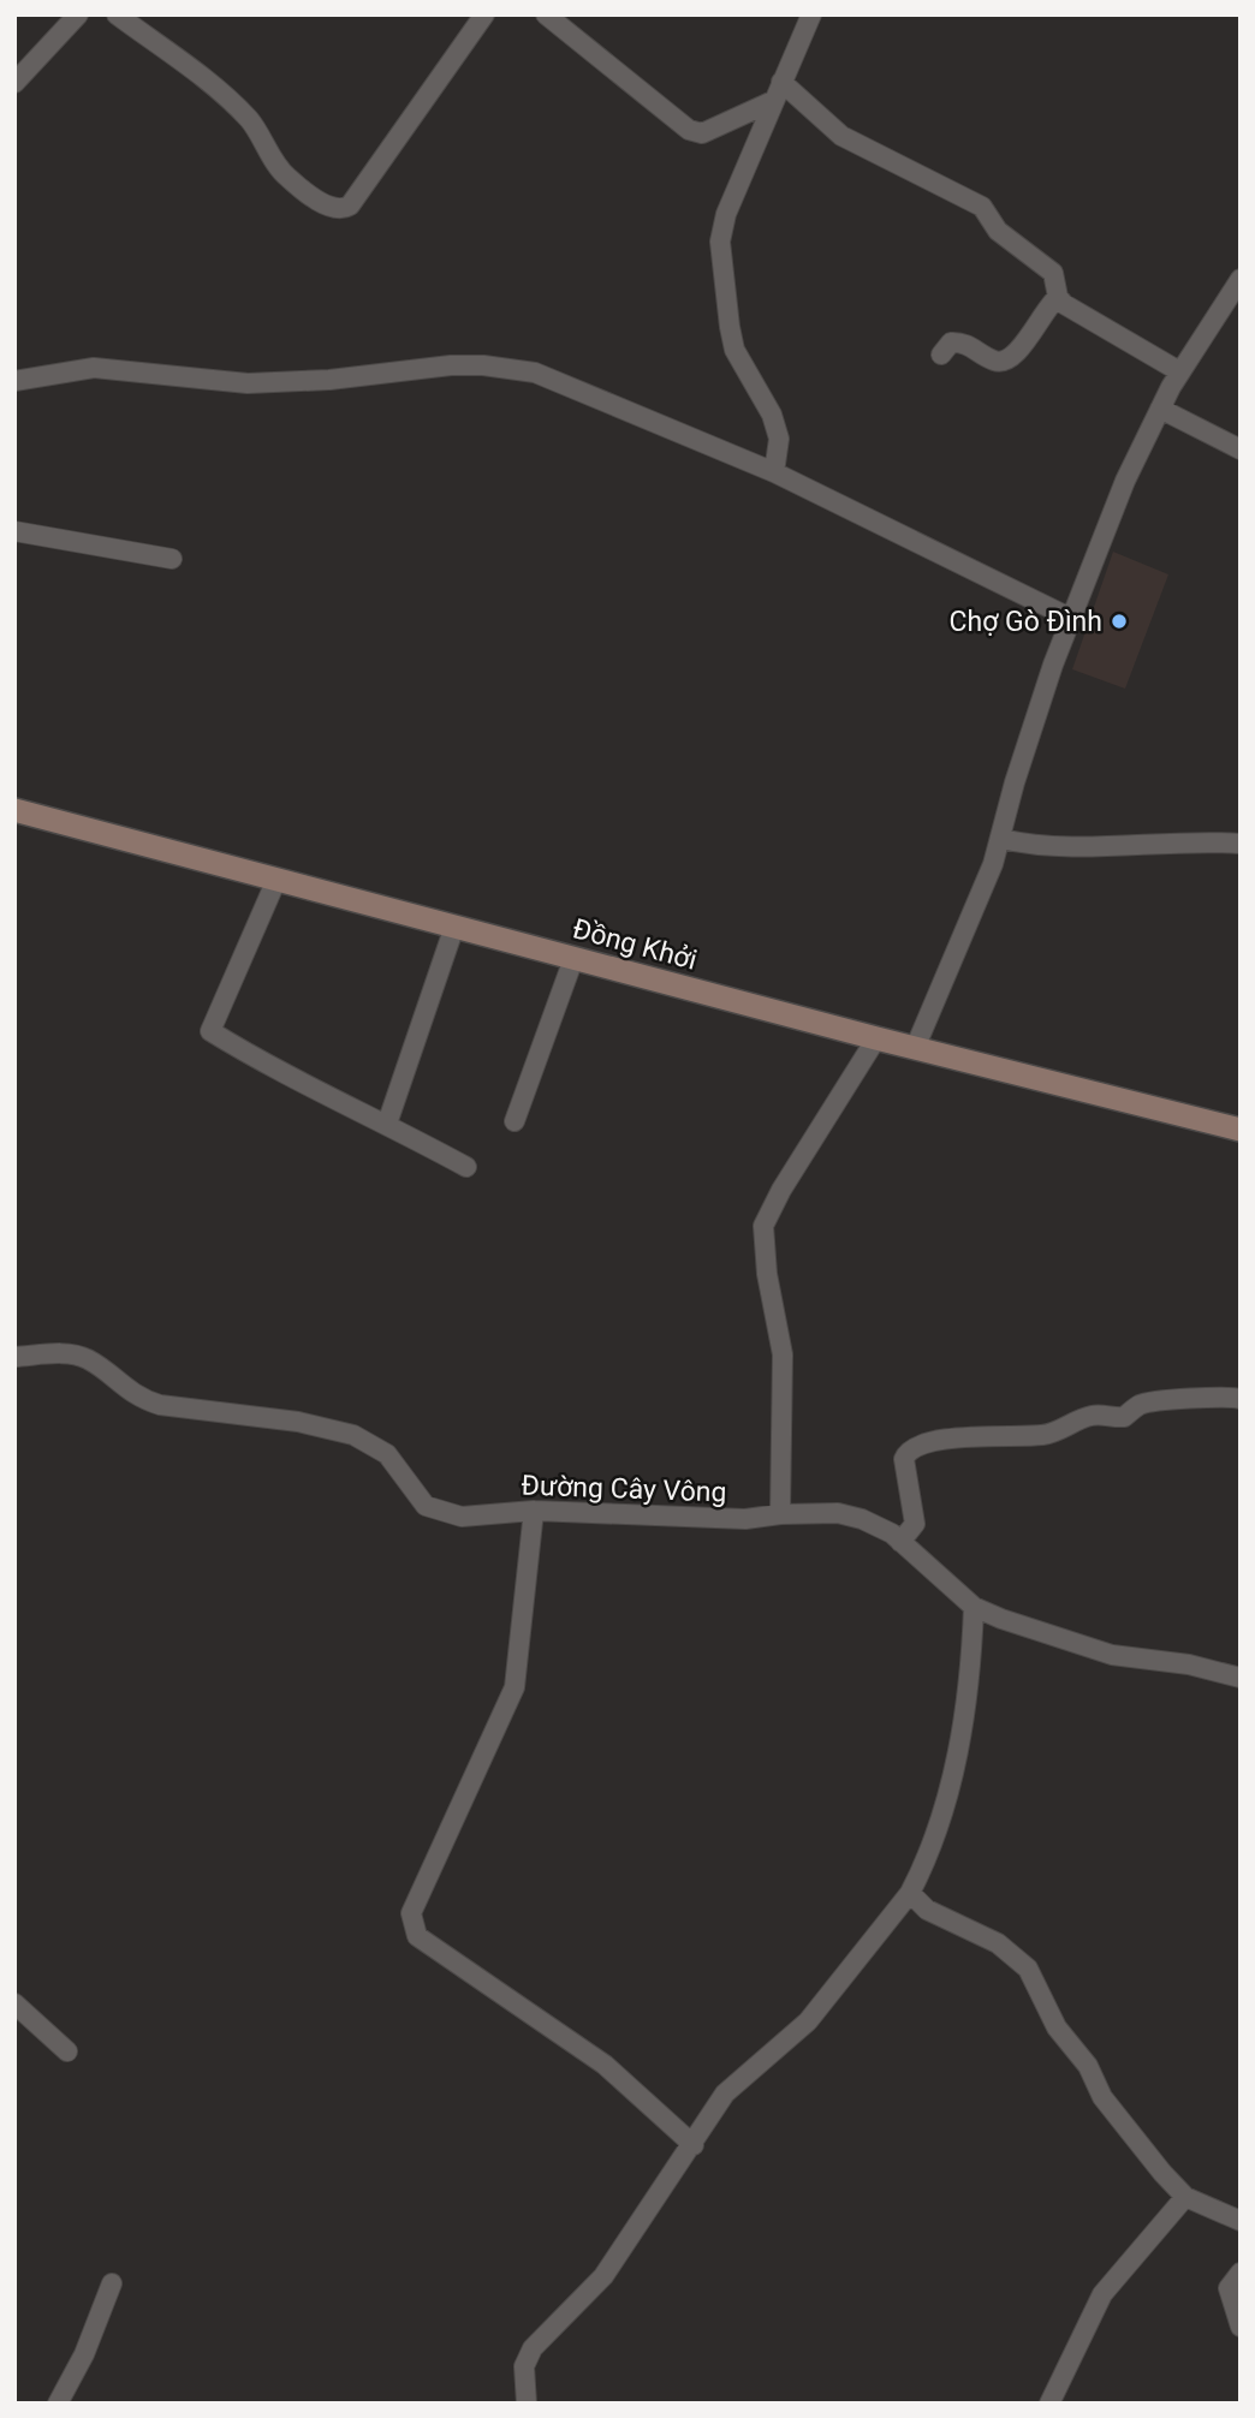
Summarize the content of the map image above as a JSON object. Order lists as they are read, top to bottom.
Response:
{
  "streets": {
    "main road": ["Đồng Khởi"],
    "street": ["Đường Cây Vông"]
  },
  "places": ["Chợ Gò Đình"]
}
